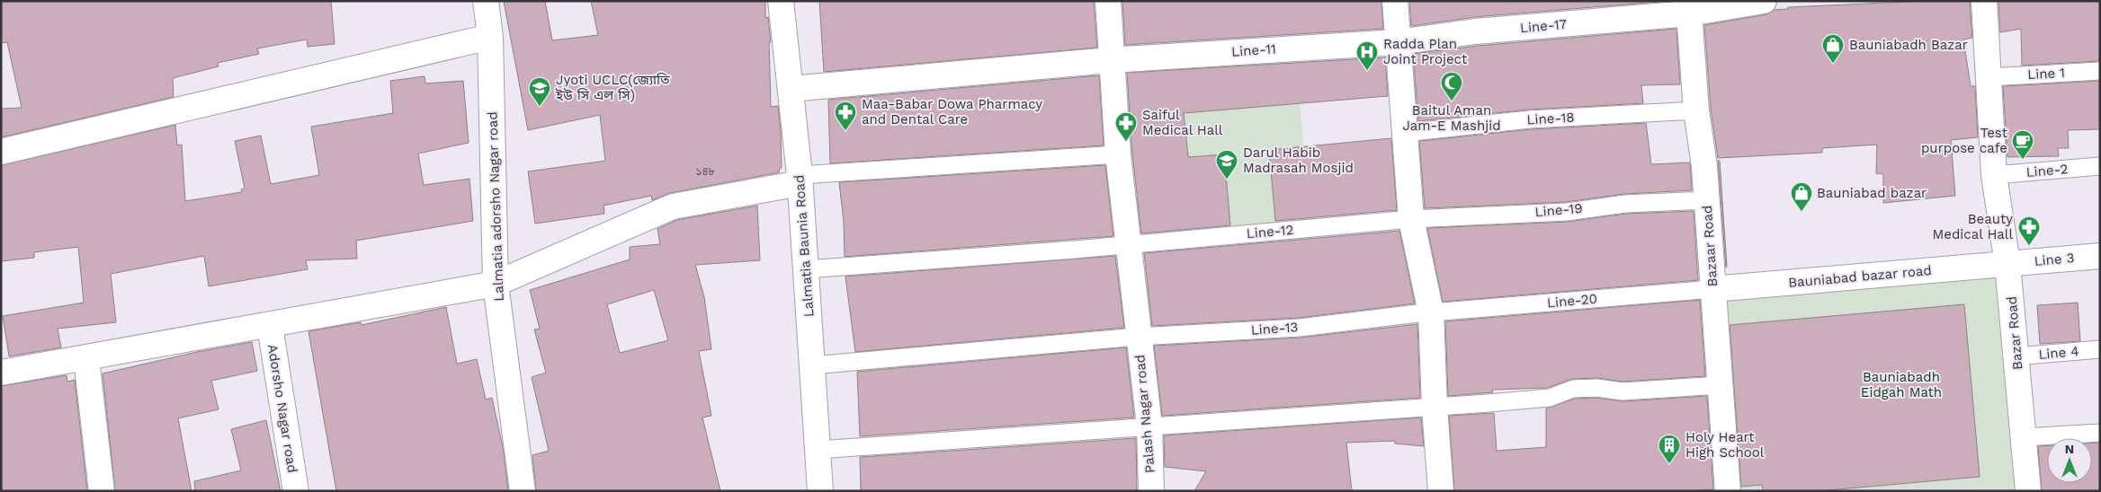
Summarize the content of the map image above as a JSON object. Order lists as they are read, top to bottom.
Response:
{
  "streets": {
    "street": [
      "Line-17",
      "Line-11",
      "Lalmatia adorsho Nagar road",
      "Lalmatia Baunia Road",
      "Bazaar Road",
      "Line 3",
      "Bauniabad bazar road",
      "Bazar Road",
      "Adorsho Nagar road",
      "Palash Nagar road"
    ],
    "lane": [
      "Line 1",
      "Line-18",
      "Line-2",
      "Line-19",
      "Line-12",
      "Line-20",
      "Line-13",
      "Line 4"
    ]
  },
  "crossings": [
    ["Line-17", "Line-11"],
    ["Line-17", "Bazaar Road"],
    ["Line-11", "Lalmatia Baunia Road"],
    ["Line-11", "Palash Nagar road"],
    ["Line 1", "Bazar Road"],
    ["Line-18", "Bazaar Road"],
    ["Line-2", "Bazar Road"],
    ["Line-19", "Line-12"],
    ["Line-19", "Bazaar Road"],
    ["Line-12", "Lalmatia Baunia Road"],
    ["Line-12", "Palash Nagar road"],
    ["Lalmatia Baunia Road", "Line-13"],
    ["Bazaar Road", "Bauniabad bazar road"],
    ["Bazaar Road", "Line-20"],
    ["Line 3", "Bauniabad bazar road"],
    ["Line 3", "Bazar Road"],
    ["Bauniabad bazar road", "Line-20"],
    ["Bauniabad bazar road", "Bazar Road"],
    ["Line-20", "Line-13"],
    ["Line-13", "Palash Nagar road"],
    ["Bazar Road", "Line 4"]
  ],
  "parks": ["Bauniabadh Eidgah Math"],
  "places": {
    "shop": ["Bauniabadh Bazar", "Bauniabad bazar"],
    "hospital": ["Radda Plan Joint Project"],
    "mosque": ["Baitul Aman Jam-E Mashjid"],
    "school or university": ["Jyoti UCLC(জ্যোতি ইউ সি এল সি)", "Darul Habib Madrasah Mosjid"],
    "pharmacy": ["Maa-Babar Dowa Pharmacy and Dental Care", "Saiful Medical Hall", "Beauty Medical Hall"],
    "cafe": ["Test purpose cafe"],
    "building": ["Holy Heart High School"]
  },
  "house_numbers": ["১৪৮"],
  "north": "top"
}
